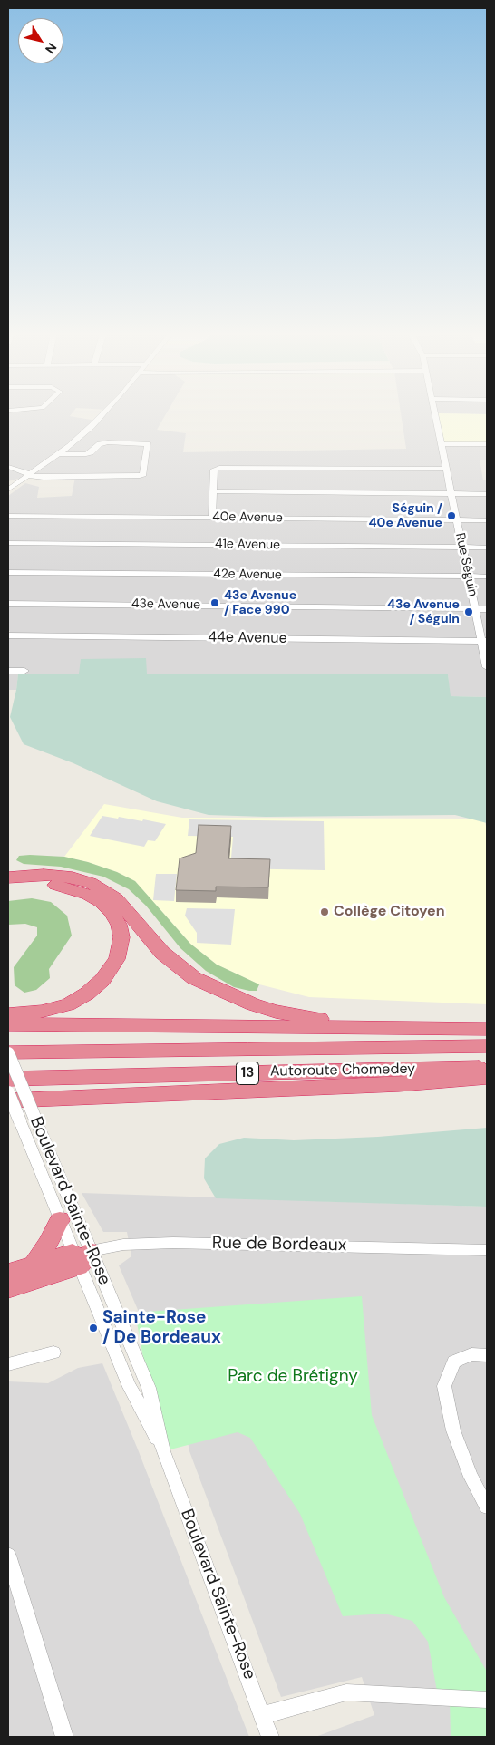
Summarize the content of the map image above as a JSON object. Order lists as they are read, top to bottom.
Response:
{
  "streets": {
    "highway": ["Autoroute Chomedey", "13"],
    "street": [
      "40e Avenue",
      "41e Avenue",
      "Rue Séguin",
      "42e Avenue",
      "43e Avenue",
      "44e Avenue",
      "Boulevard Sainte-Rose",
      "Rue de Bordeaux"
    ]
  },
  "crossings": [
    ["40e Avenue", "Rue Séguin"],
    ["41e Avenue", "Rue Séguin"],
    ["Rue Séguin", "42e Avenue"],
    ["Rue Séguin", "43e Avenue"],
    ["Rue Séguin", "44e Avenue"],
    ["Autoroute Chomedey", "Boulevard Sainte-Rose"],
    ["Boulevard Sainte-Rose", "Rue de Bordeaux"]
  ],
  "parks": ["Parc de Brétigny"],
  "places": [
    "Séguin / 40e Avenue",
    "43e Avenue / Face 990",
    "43e Avenue / Séguin",
    "Collège Citoyen",
    "Sainte-Rose / De Bordeaux"
  ],
  "north": "bottom right"
}
